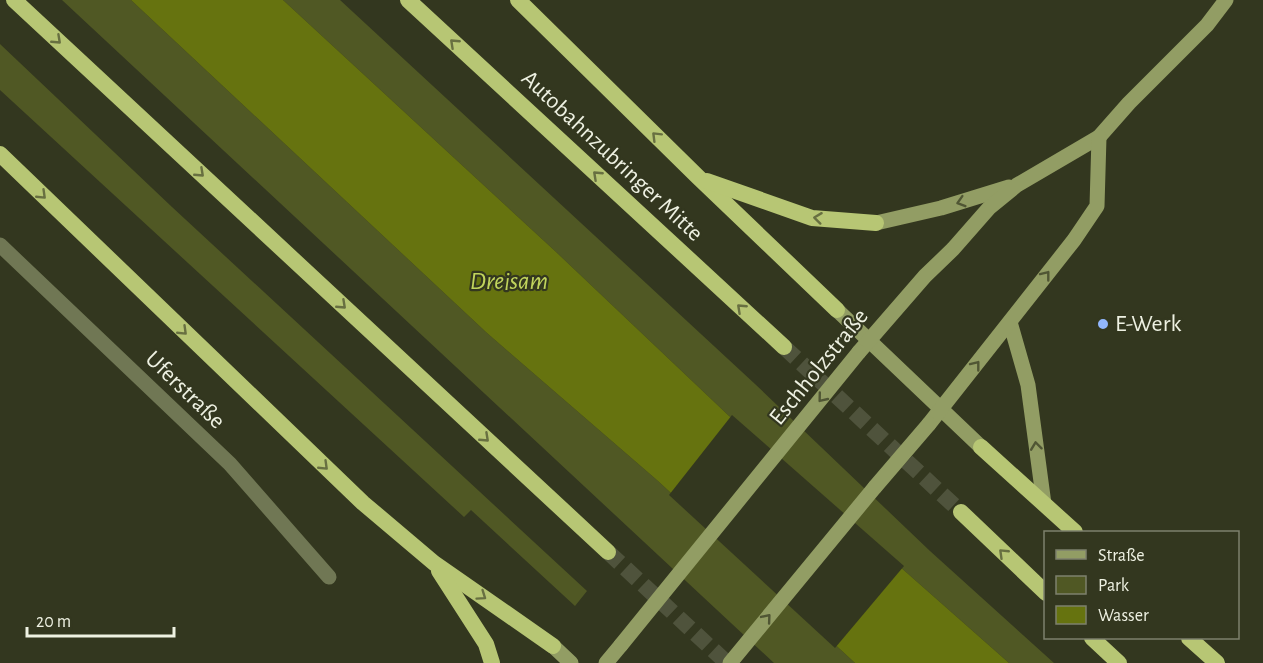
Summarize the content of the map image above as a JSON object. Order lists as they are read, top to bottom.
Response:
{
  "streets": {
    "highway": ["Autobahnzubringer Mitte"],
    "main road": ["Eschholzstraße"],
    "street": ["Uferstraße"]
  },
  "water": ["Dreisam"],
  "places": ["E-Werk"],
  "legend": ["Straße", "Park", "Wasser"],
  "scale_bar": "20 m"
}
